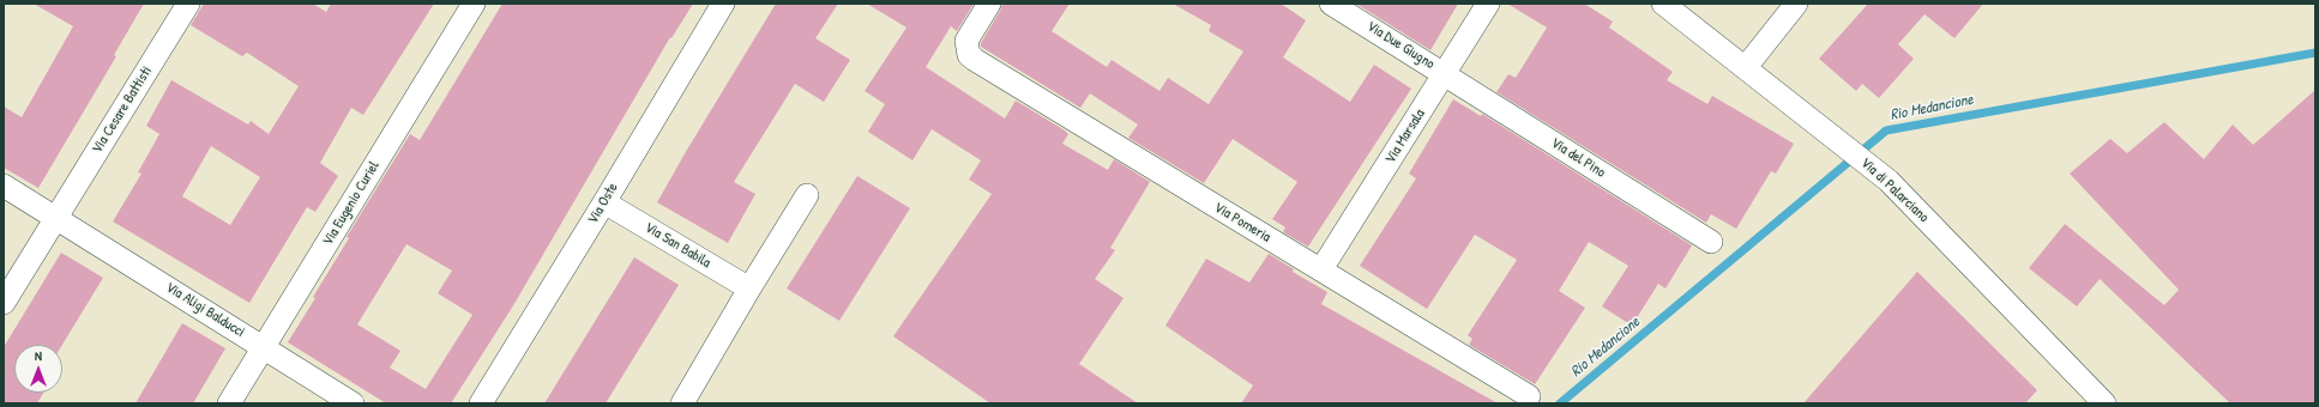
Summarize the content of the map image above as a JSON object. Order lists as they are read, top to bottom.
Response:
{
  "streets": {
    "street": [
      "Via Due Giugno",
      "Via Cesare Battisti",
      "Via Marsala",
      "Via del Pino",
      "Via di Palarciano",
      "Via Eugenio Curiel",
      "Via Oste",
      "Via Pomeria",
      "Via San Babila",
      "Via Aligi Balducci"
    ]
  },
  "crossings": [
    ["Via Due Giugno", "Via Marsala"],
    ["Via Due Giugno", "Via del Pino"],
    ["Via Cesare Battisti", "Via Aligi Balducci"],
    ["Via Marsala", "Via del Pino"],
    ["Via Marsala", "Via Pomeria"],
    ["Via Eugenio Curiel", "Via Aligi Balducci"],
    ["Via Oste", "Via San Babila"]
  ],
  "water": ["Rio Medancione"],
  "north": "top"
}
